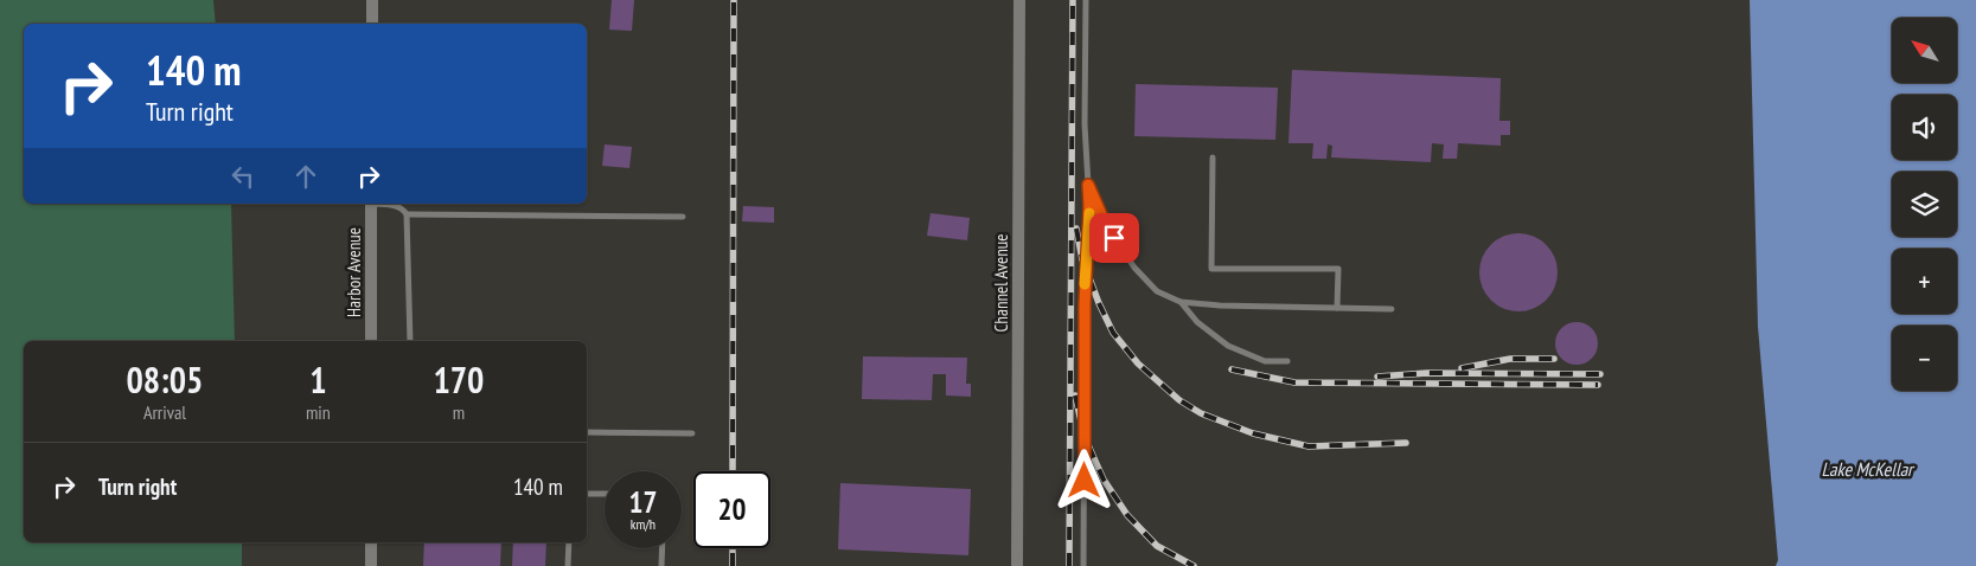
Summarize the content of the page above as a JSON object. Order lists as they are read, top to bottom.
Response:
{
  "streets": {
    "street": ["Harbor Avenue", "Channel Avenue"]
  },
  "water": ["Lake McKellar"],
  "north": "top left",
  "page": {
    "map_buttons": ["+", "−"],
    "turn": ["140 m", "Turn right"],
    "eta": [
      "08:05",
      "Arrival",
      "1",
      "min",
      "170",
      "m"
    ],
    "list": [
      {
        "name": "Turn right",
        "value": "140 m"
      }
    ],
    "speed": "17 km/h",
    "limit": "20"
  }
}
